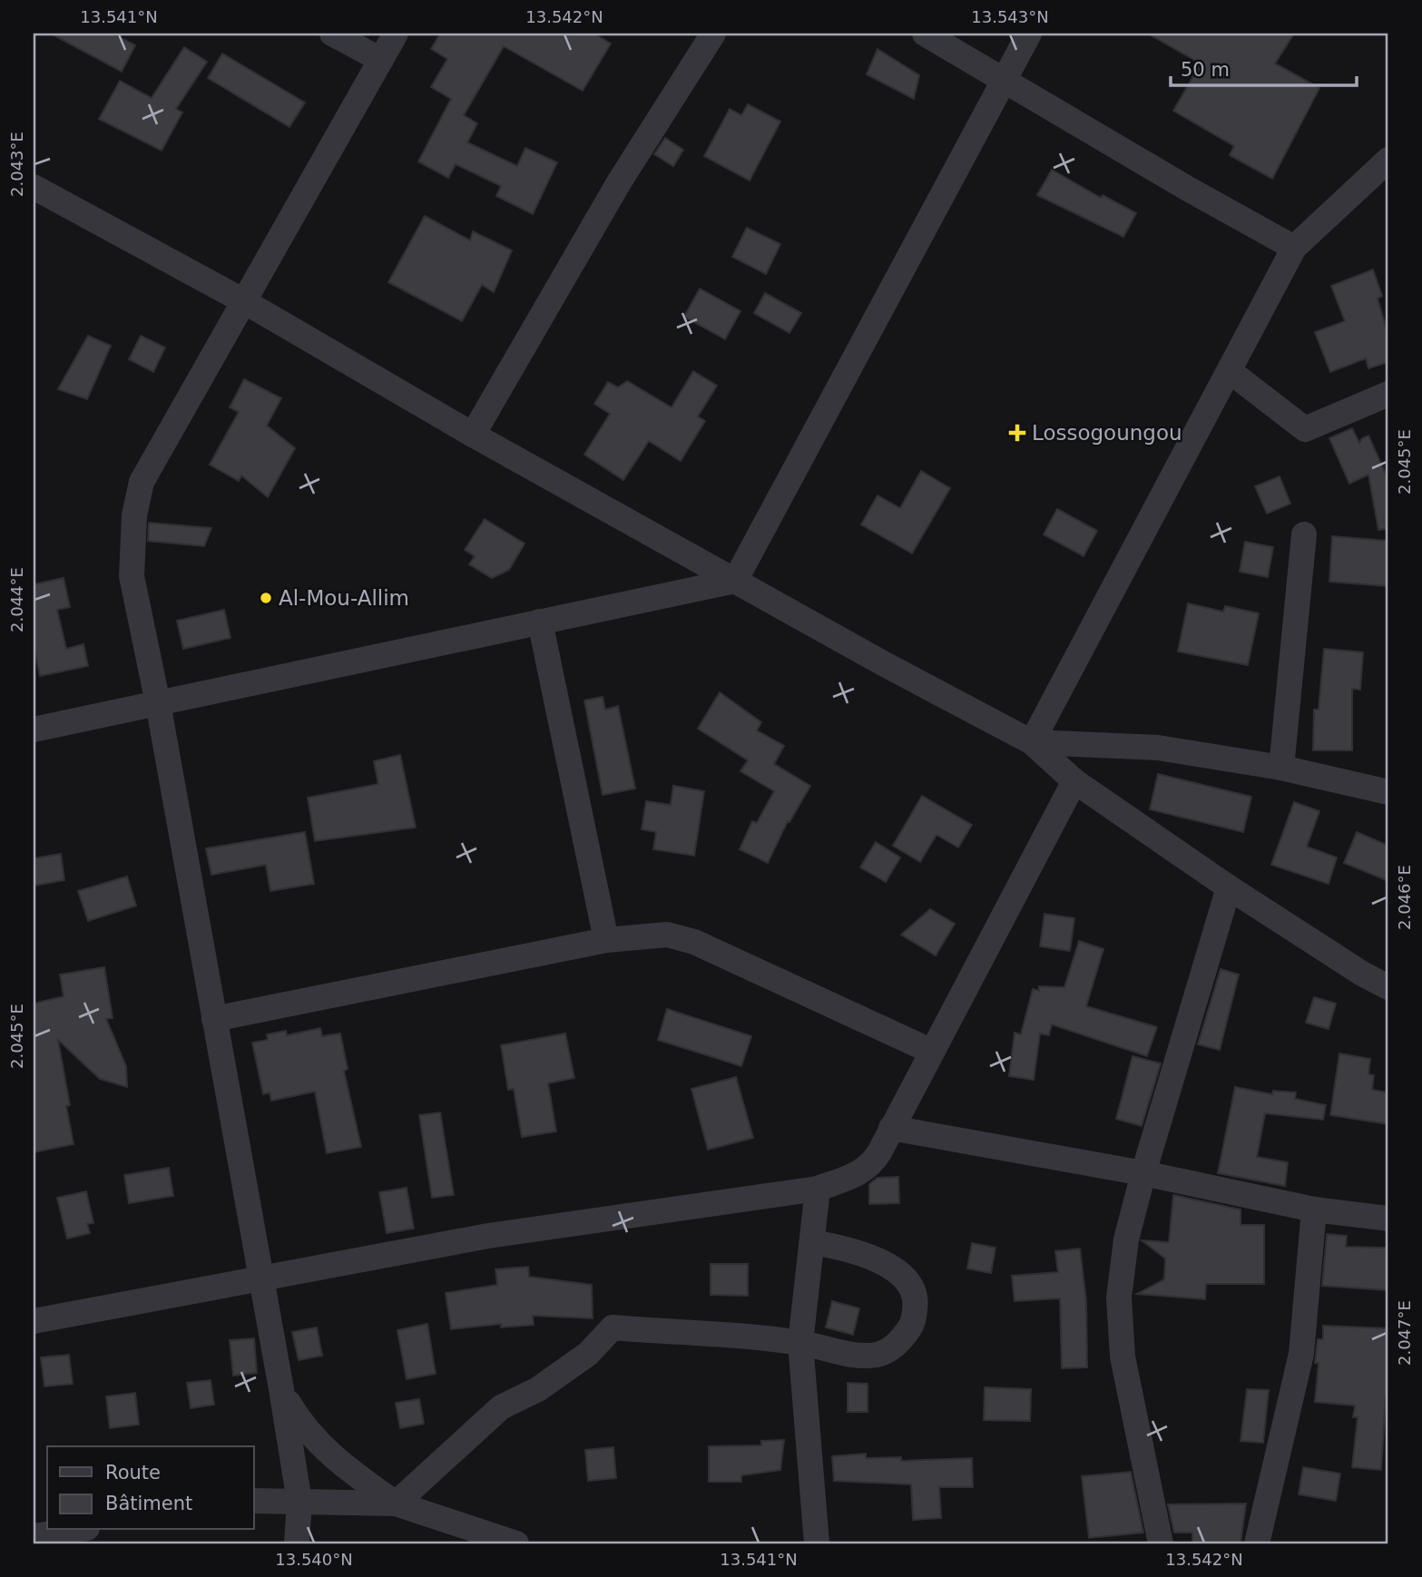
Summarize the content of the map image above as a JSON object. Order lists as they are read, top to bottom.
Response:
{
  "places": {
    "health": ["Lossogoungou"],
    "other": ["Al-Mou-Allim"]
  },
  "legend": ["Route", "Bâtiment"],
  "scale_bar": "50 m",
  "coordinates": [
    "13.541°N",
    "13.542°N",
    "13.543°N",
    "2.043°E",
    "2.045°E",
    "2.044°E",
    "2.046°E",
    "2.047°E",
    "13.540°N"
  ]
}
